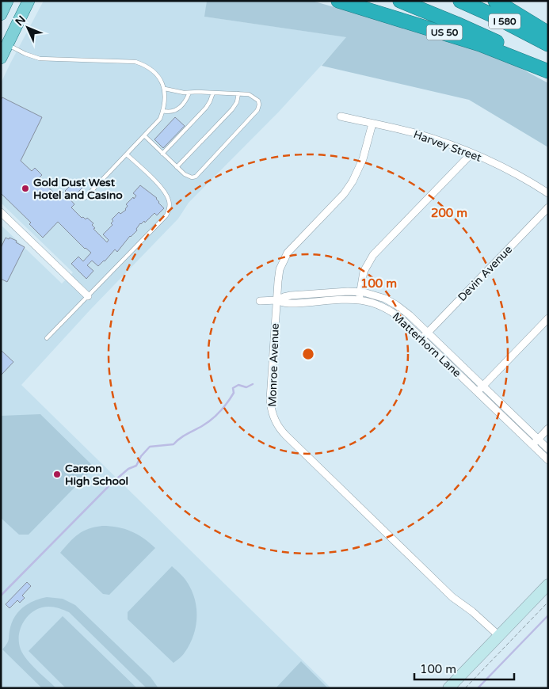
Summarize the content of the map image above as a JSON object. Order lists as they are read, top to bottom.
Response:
{
  "streets": {
    "highway": ["I 580", "US 50"],
    "street": [
      "Harvey Street",
      "Devin Avenue",
      "Matterhorn Lane",
      "Monroe Avenue"
    ]
  },
  "crossings": [
    ["I 580", "US 50"],
    ["Harvey Street", "Monroe Avenue"],
    ["Devin Avenue", "Matterhorn Lane"],
    ["Matterhorn Lane", "Monroe Avenue"]
  ],
  "places": ["Gold Dust West Hotel and Casino", "Carson High School"],
  "scale_bar": "100 m",
  "north": "top left",
  "rings": ["200 m", "100 m"]
}
